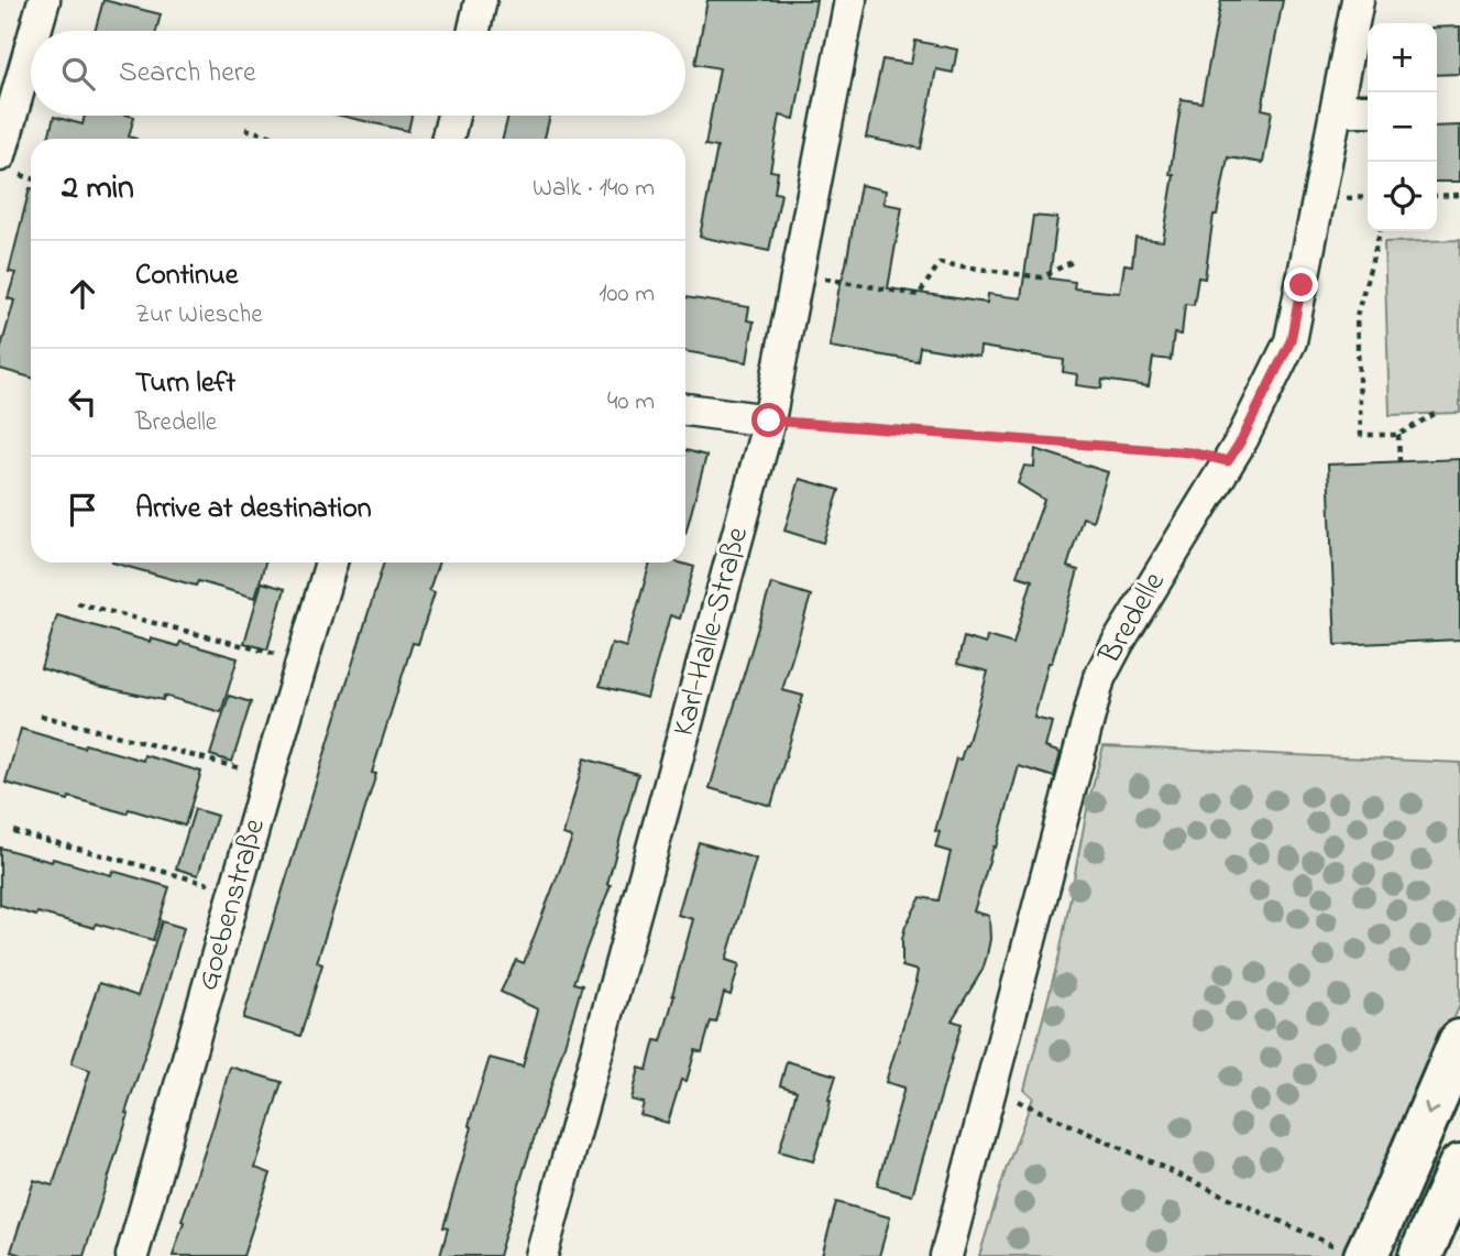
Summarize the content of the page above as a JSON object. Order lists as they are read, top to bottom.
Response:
{
  "streets": {
    "street": ["Bredelle", "Karl-Halle-Straße", "Goebenstraße"]
  },
  "page": {
    "map_buttons": ["+", "−"],
    "search": "Search here",
    "heading": ["2 min", "Walk · 140 m"],
    "list": [
      ["Continue", "Zur Wiesche", "100 m"],
      ["Turn left", "Bredelle", "40 m"],
      "Arrive at destination"
    ]
  }
}
